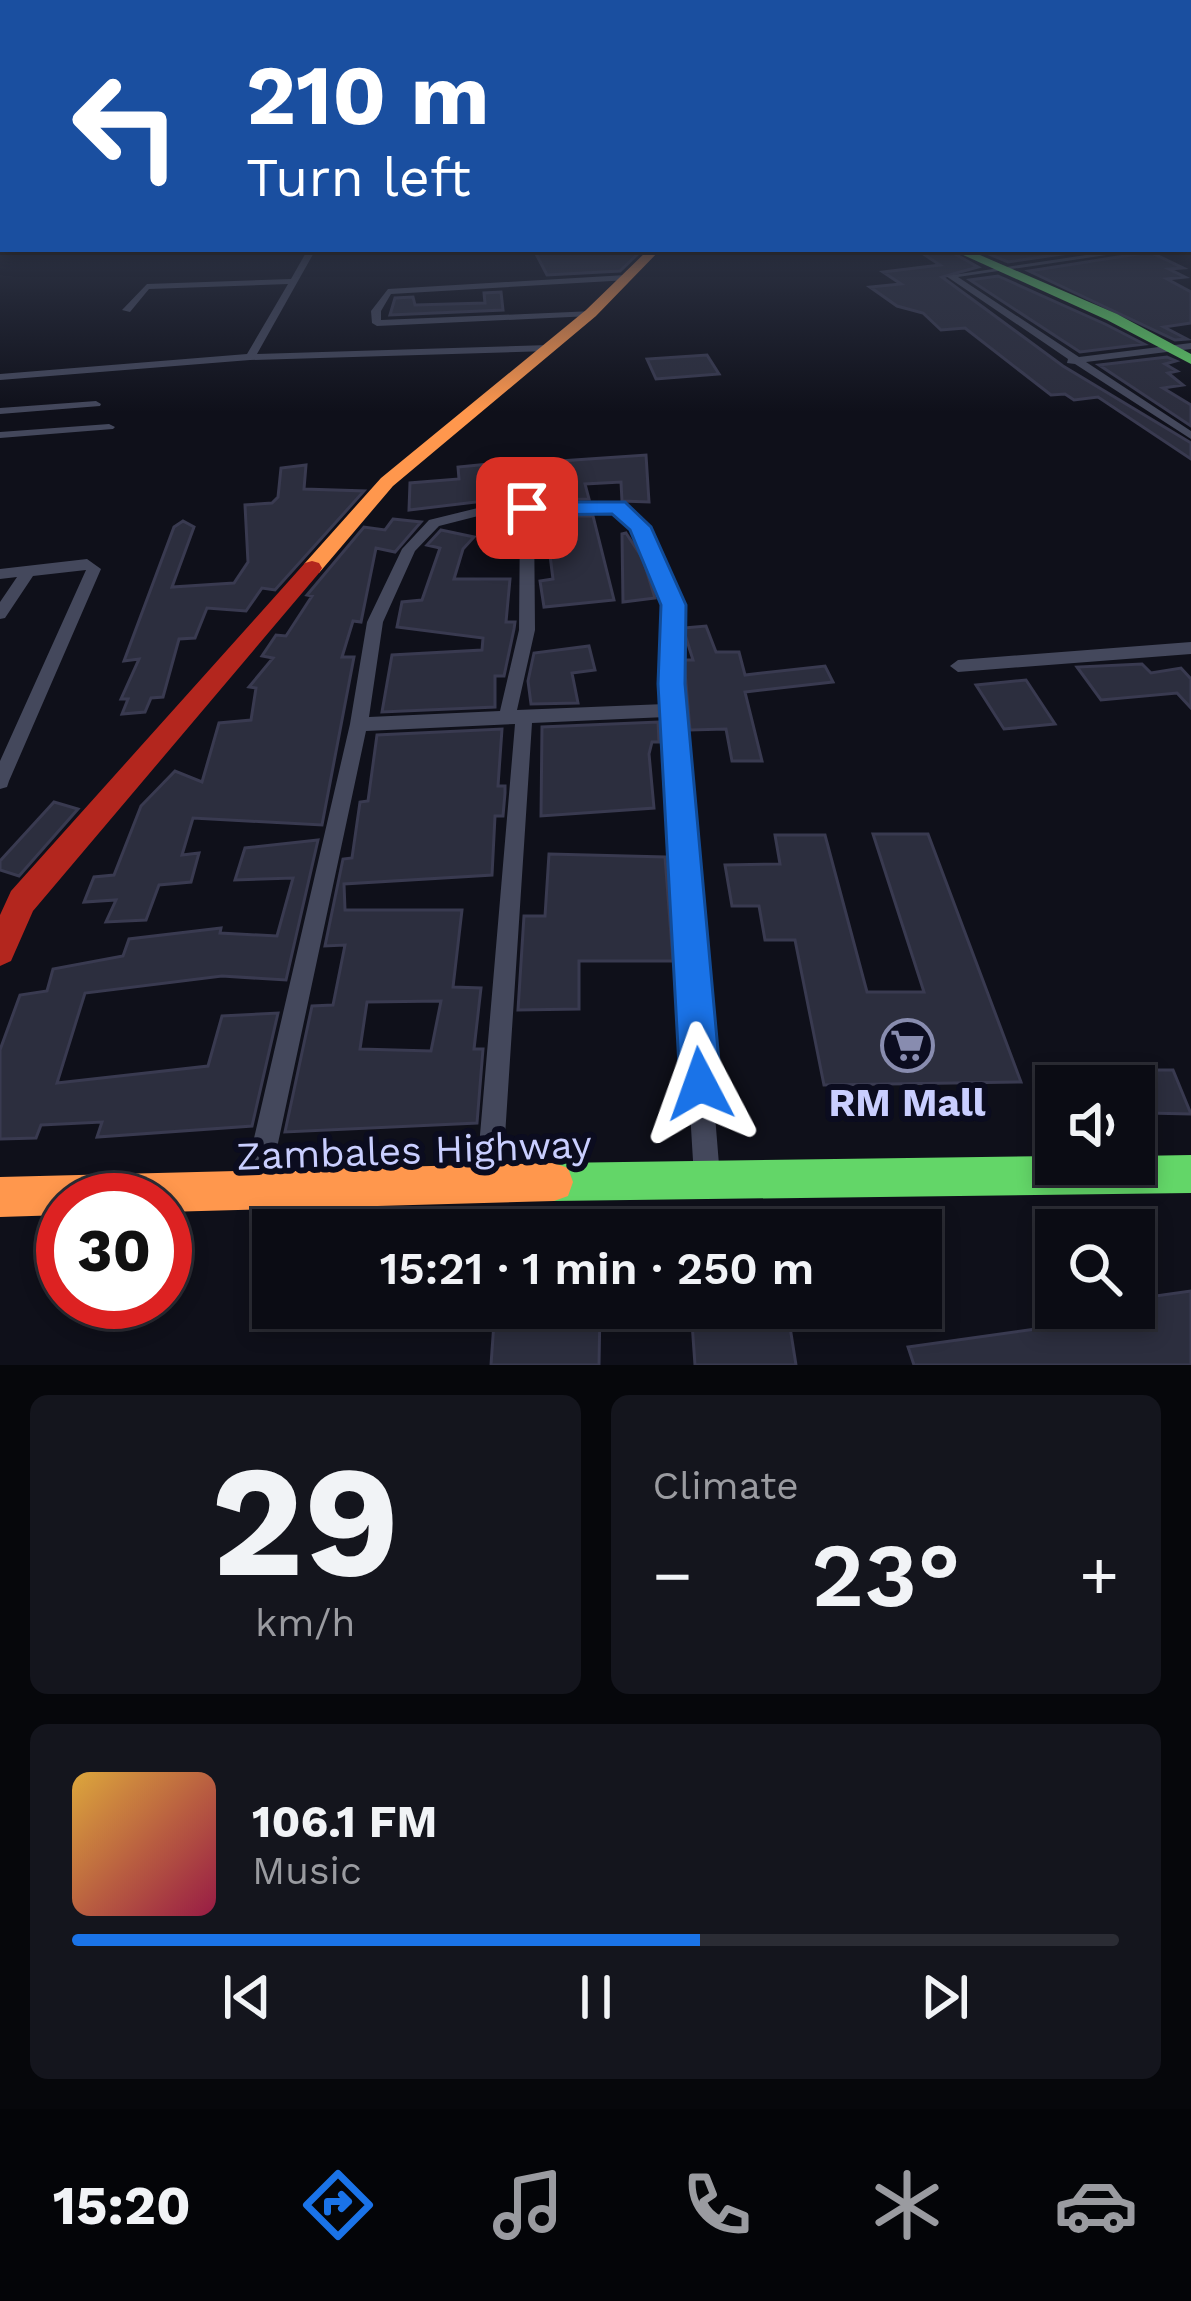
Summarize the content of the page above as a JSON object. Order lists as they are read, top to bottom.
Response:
{
  "streets": {
    "street": ["Zambales Highway"]
  },
  "places": {
    "supermarket": ["RM Mall"]
  },
  "page": {
    "turn": ["210 m", "Turn left"],
    "limit": "30",
    "trip": "15:21 · 1 min · 250 m",
    "tile": [
      ["29", "km/h"],
      "Climate"
    ],
    "heat": ["−", "23°", "+"],
    "song": ["106.1 FM", "Music"],
    "tabs": "15:20"
  }
}
